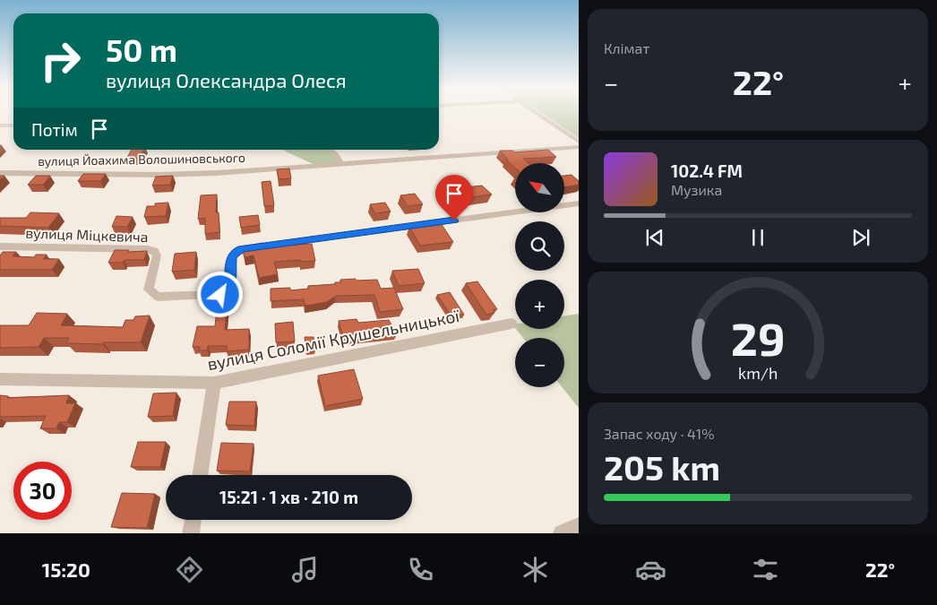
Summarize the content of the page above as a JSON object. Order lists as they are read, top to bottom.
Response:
{
  "streets": {
    "street": ["вулиця Йоахима Волошиновського", "вулиця Міцкевича", "вулиця Соломії Крушельницької"]
  },
  "north": "top left",
  "page": {
    "tile": [
      "Клімат",
      ["Запас ходу · 41%", "205 km"]
    ],
    "turn": ["50 m", "вулиця Олександра Олеся"],
    "heat": ["−", "22°", "+"],
    "then": "Потім",
    "song": ["102.4 FM", "Музика"],
    "map_buttons": ["+", "−"],
    "limit": "30",
    "trip": "15:21 · 1 хв · 210 m",
    "tabs": ["15:20", "22°"],
    "gauge": ["29", "km/h"]
  }
}
